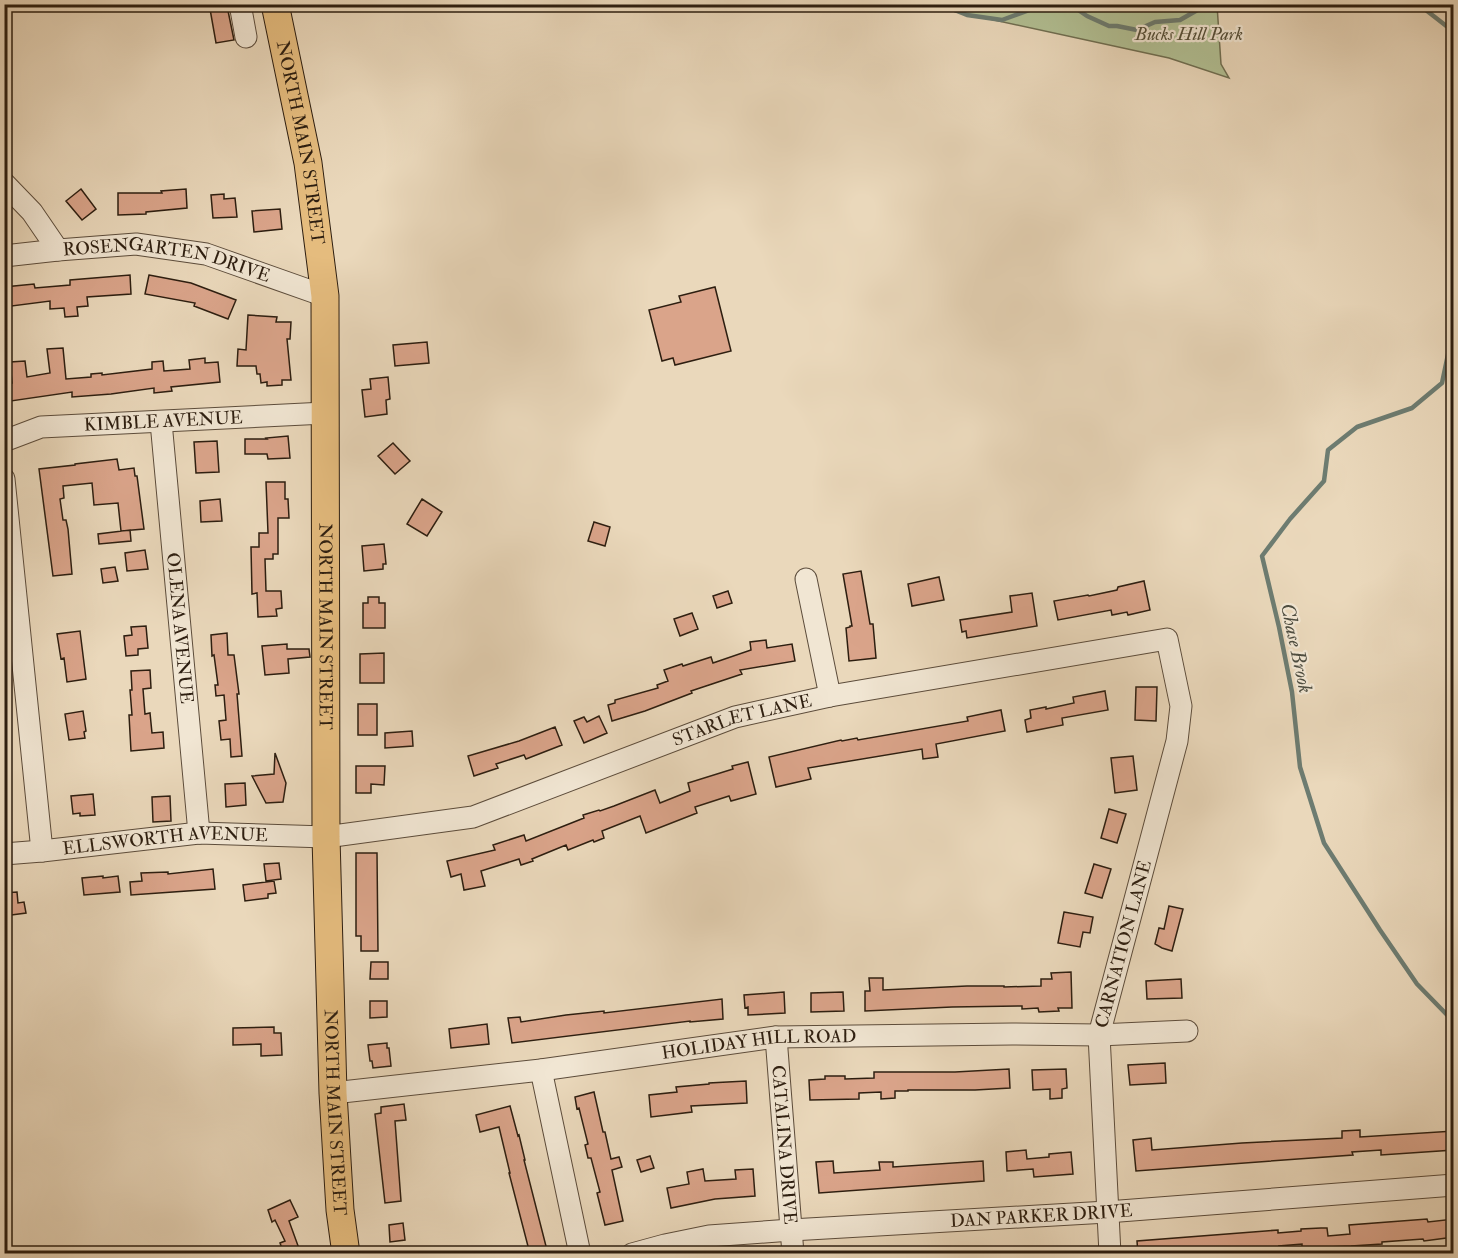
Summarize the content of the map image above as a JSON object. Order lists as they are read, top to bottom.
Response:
{
  "streets": {
    "main road": ["NORTH MAIN STREET"],
    "street": [
      "ROSENGARTEN DRIVE",
      "KIMBLE AVENUE",
      "OLENA AVENUE",
      "STARLET LANE",
      "ELLSWORTH AVENUE",
      "CARNATION LANE",
      "HOLIDAY HILL ROAD",
      "CATALINA DRIVE",
      "DAN PARKER DRIVE"
    ]
  },
  "crossings": [
    ["NORTH MAIN STREET", "ROSENGARTEN DRIVE"],
    ["NORTH MAIN STREET", "KIMBLE AVENUE"],
    ["NORTH MAIN STREET", "STARLET LANE"],
    ["NORTH MAIN STREET", "ELLSWORTH AVENUE"],
    ["NORTH MAIN STREET", "HOLIDAY HILL ROAD"],
    ["KIMBLE AVENUE", "OLENA AVENUE"],
    ["OLENA AVENUE", "ELLSWORTH AVENUE"],
    ["STARLET LANE", "ELLSWORTH AVENUE"],
    ["STARLET LANE", "CARNATION LANE"],
    ["CARNATION LANE", "HOLIDAY HILL ROAD"],
    ["CARNATION LANE", "DAN PARKER DRIVE"],
    ["HOLIDAY HILL ROAD", "CATALINA DRIVE"],
    ["CATALINA DRIVE", "DAN PARKER DRIVE"]
  ],
  "water": ["Chase Brook"],
  "parks": ["Bucks Hill Park"]
}
